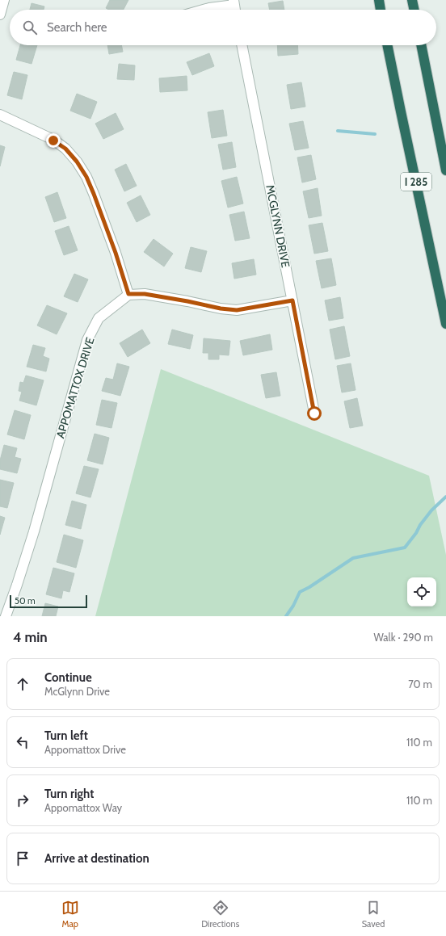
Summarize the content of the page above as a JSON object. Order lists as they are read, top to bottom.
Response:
{
  "streets": {
    "highway": ["I 285"],
    "street": ["MCGLYNN DRIVE", "APPOMATTOX DRIVE"]
  },
  "scale_bar": "50 m",
  "page": {
    "search": "Search here",
    "scale": "50 m",
    "heading": ["4 min", "Walk · 290 m"],
    "list": [
      ["Continue", "McGlynn Drive", "70 m"],
      ["Turn left", "Appomattox Drive", "110 m"],
      ["Turn right", "Appomattox Way", "110 m"],
      "Arrive at destination"
    ],
    "nav": ["Map", "Directions", "Saved"]
  }
}
